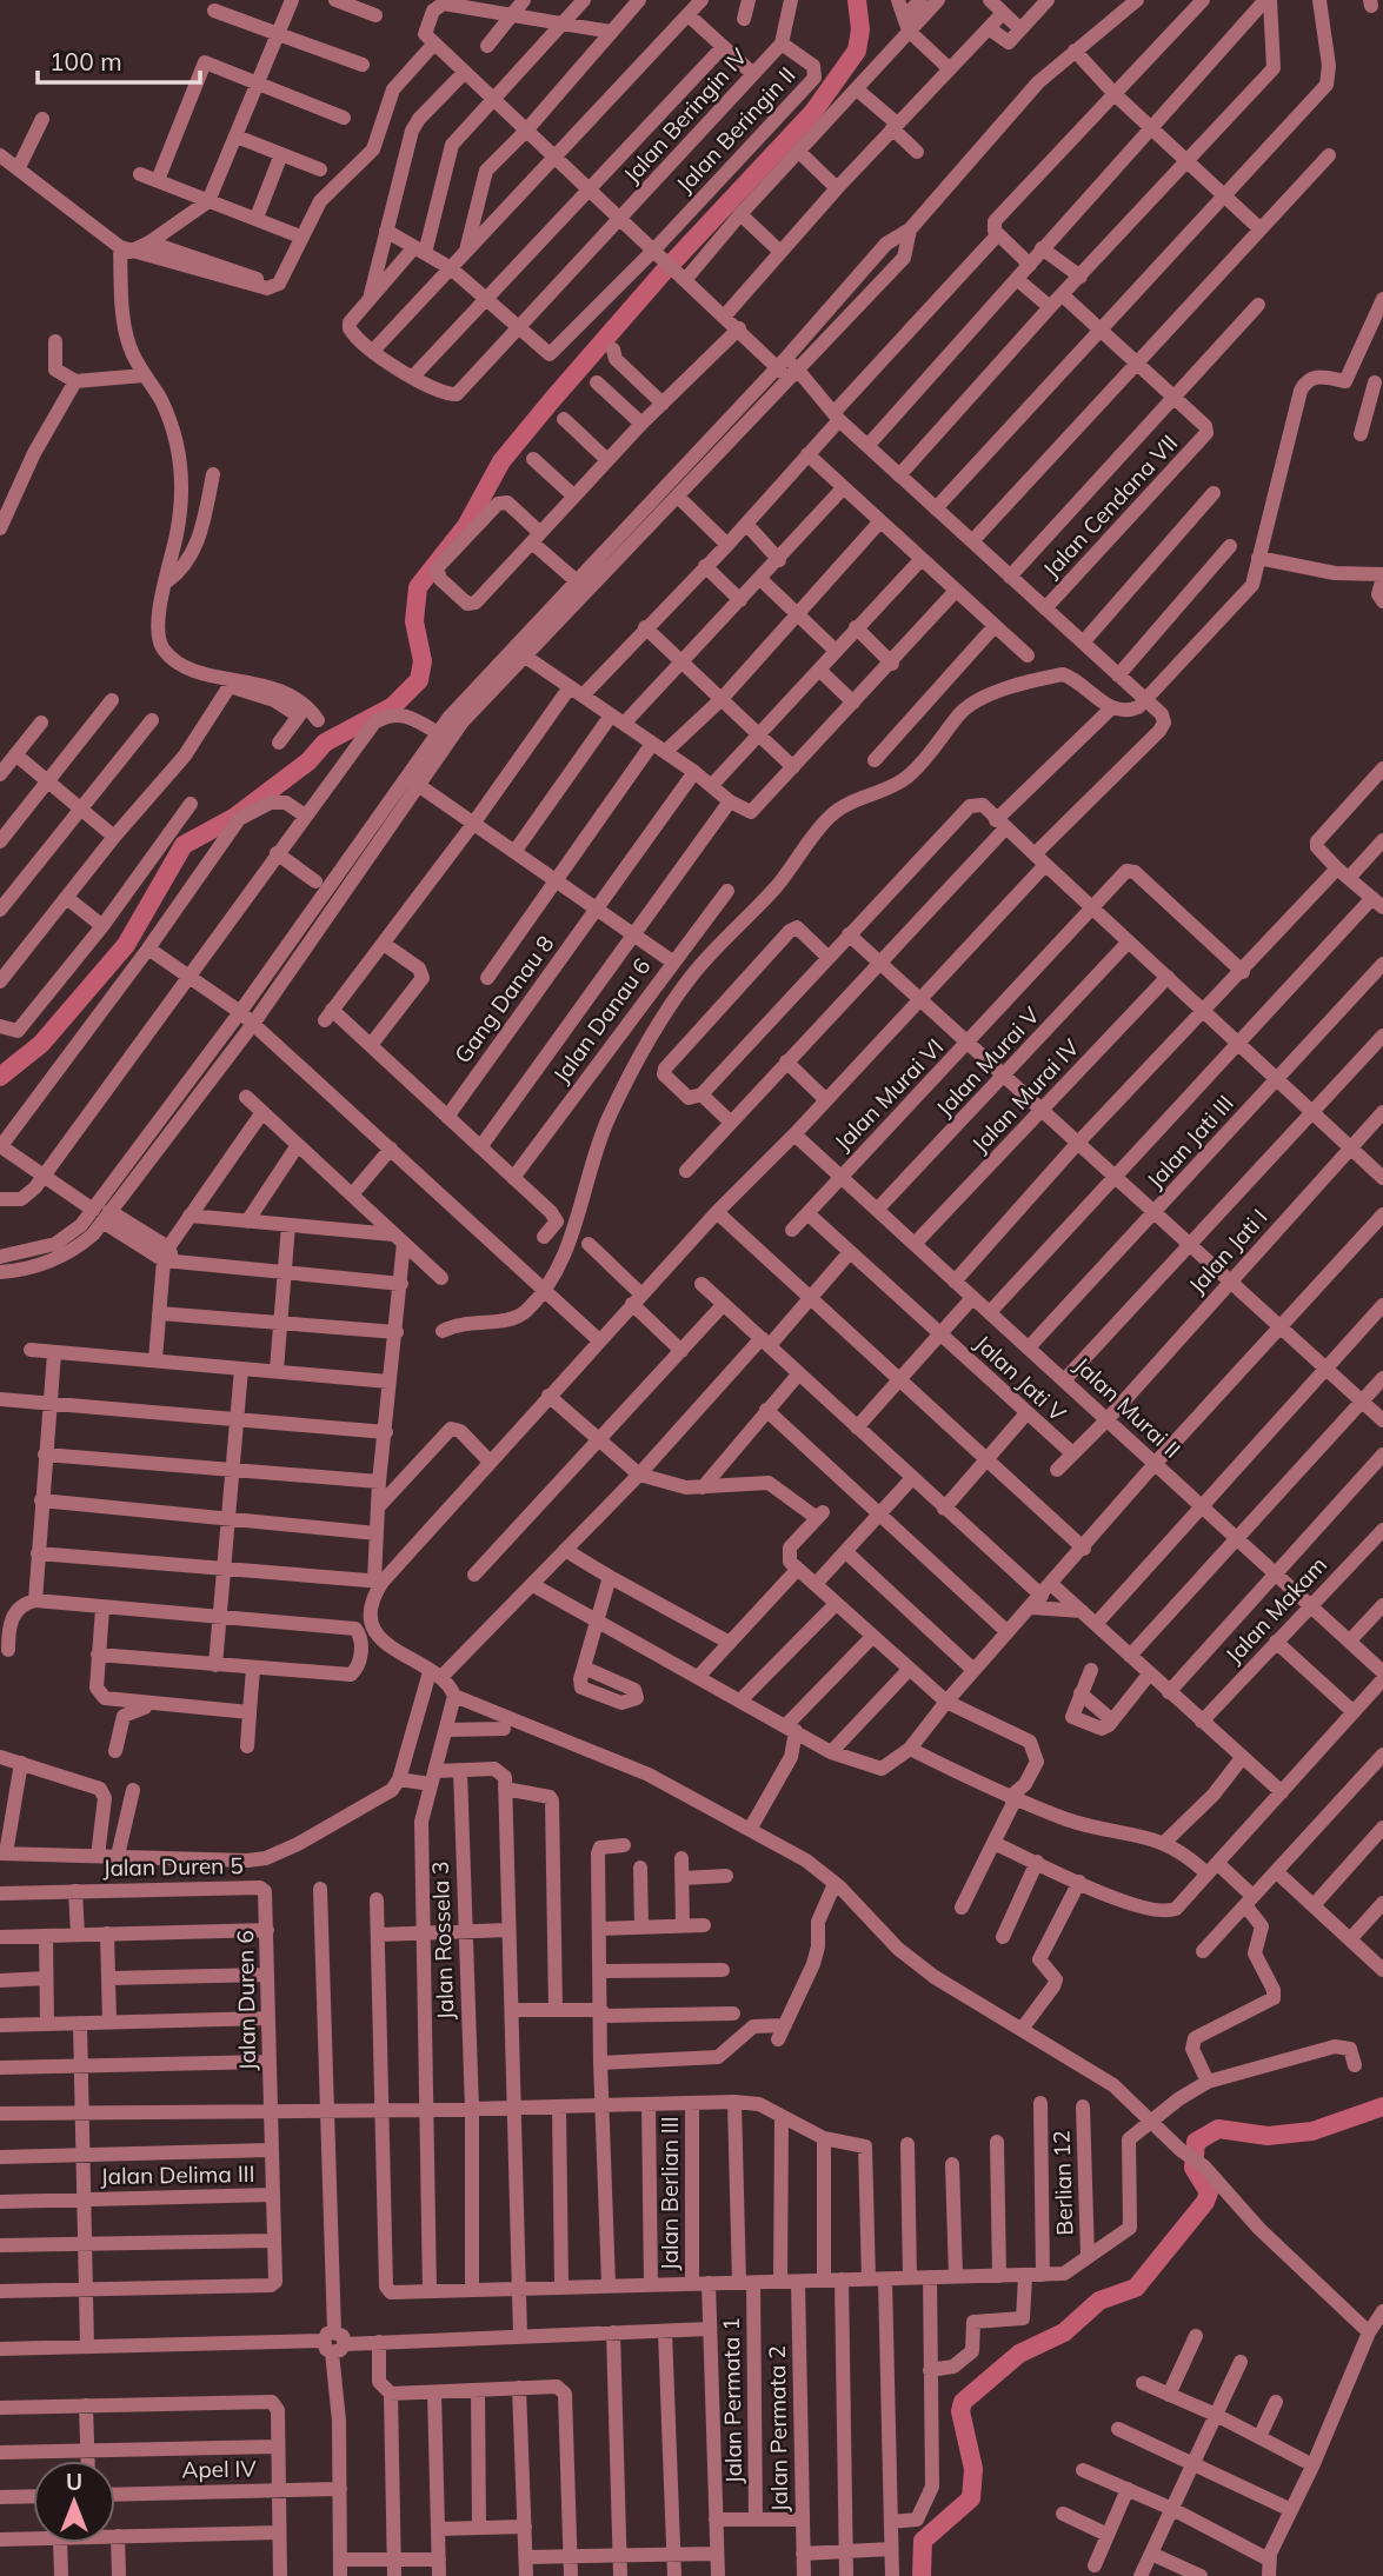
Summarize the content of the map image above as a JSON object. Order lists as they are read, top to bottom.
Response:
{
  "streets": {
    "street": [
      "Jalan Beringin IV",
      "Jalan Beringin II",
      "Jalan Cendana VII",
      "Gang Danau 8",
      "Jalan Danau 6",
      "Jalan Murai V",
      "Jalan Murai VI",
      "Jalan Murai IV",
      "Jalan Jati III",
      "Jalan Jati I",
      "Jalan Jati V",
      "Jalan Murai II",
      "Jalan Makam",
      "Jalan Duren 5",
      "Jalan Rossela 3",
      "Jalan Duren 6",
      "Jalan Delima III",
      "Berlian 12",
      "Jalan Berlian III",
      "Jalan Permata 1",
      "Jalan Permata 2",
      "Apel IV"
    ]
  },
  "crossings": [
    ["Jalan Beringin IV", "Jalan Beringin II"],
    ["Jalan Murai V", "Jalan Murai II"],
    ["Jalan Murai VI", "Jalan Jati V"],
    ["Jalan Murai VI", "Jalan Murai II"],
    ["Jalan Murai IV", "Jalan Murai II"],
    ["Jalan Jati III", "Jalan Murai II"],
    ["Jalan Jati I", "Jalan Jati V"],
    ["Jalan Jati I", "Jalan Murai II"],
    ["Jalan Murai II", "Jalan Makam"],
    ["Jalan Duren 5", "Jalan Duren 6"],
    ["Jalan Duren 6", "Jalan Delima III"]
  ],
  "scale_bar": "100 m",
  "north": "top"
}
